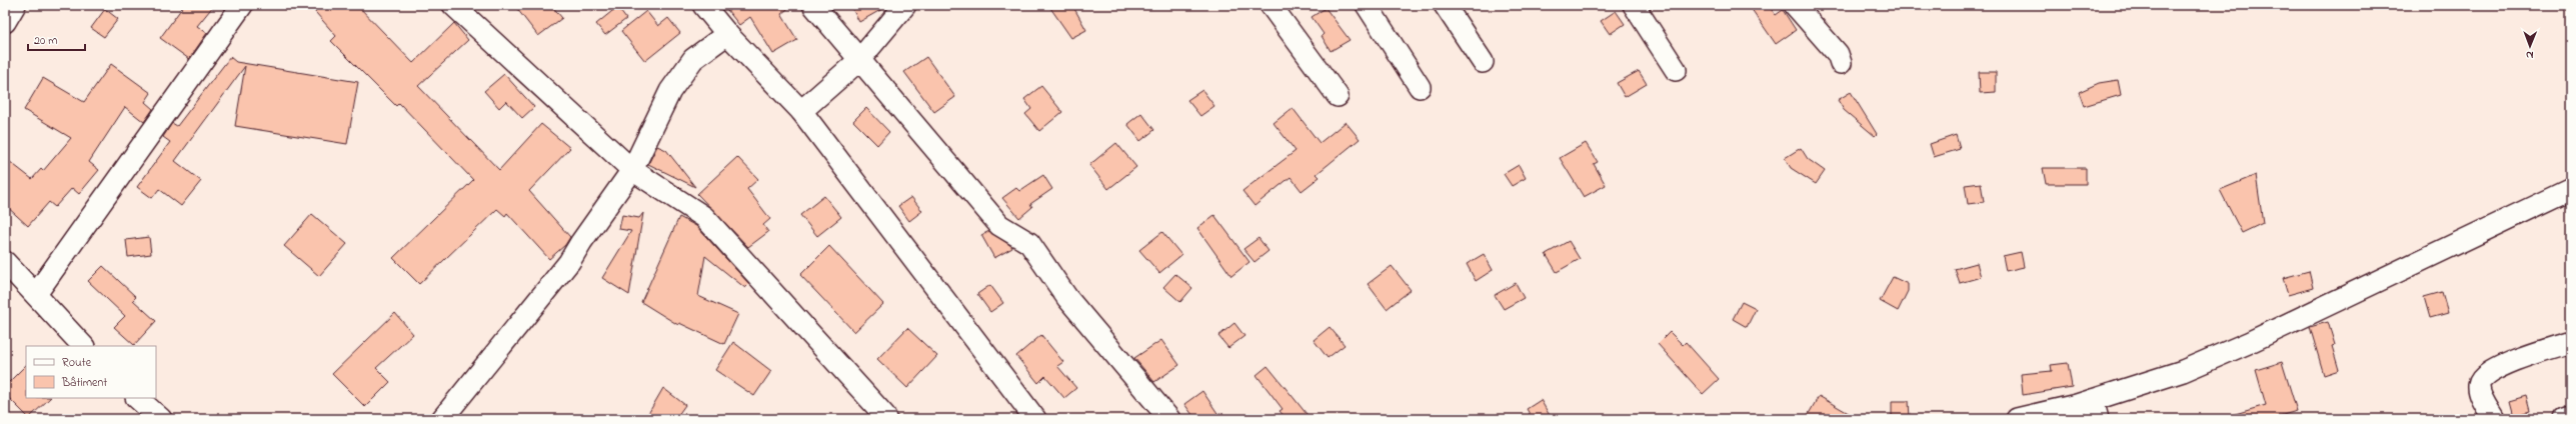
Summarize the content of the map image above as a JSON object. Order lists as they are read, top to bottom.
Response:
{
  "legend": ["Route", "Bâtiment"],
  "scale_bar": "20 m",
  "north": "bottom"
}
